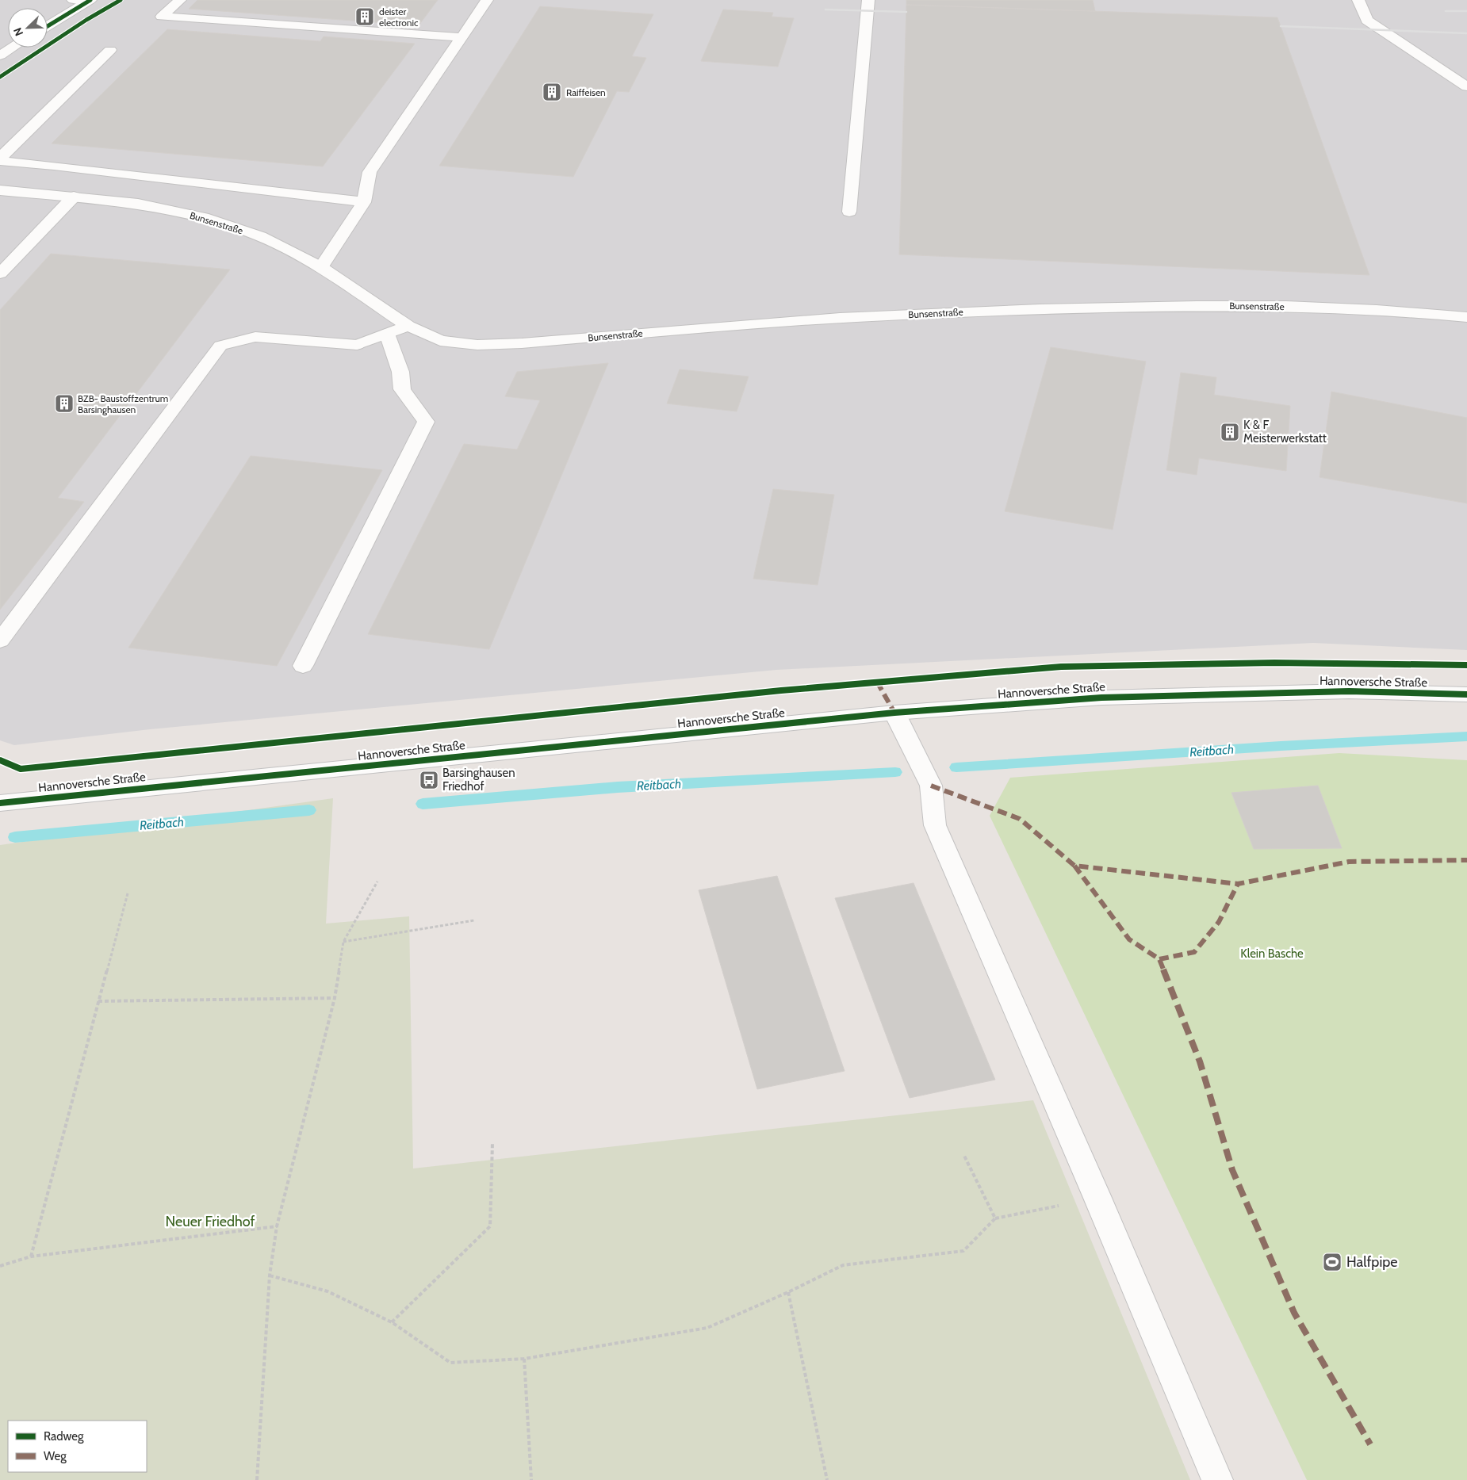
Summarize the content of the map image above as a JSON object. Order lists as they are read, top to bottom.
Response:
{
  "streets": {
    "street": ["Bunsenstraße", "Hannoversche Straße"]
  },
  "water": ["Reitbach"],
  "parks": ["Klein Basche", "Neuer Friedhof"],
  "places": {
    "building": [
      "deister electronic",
      "Raiffeisen",
      "BZB- Baustoffzentrum Barsinghausen",
      "K & F Meisterwerkstatt"
    ],
    "bus stop": ["Barsinghausen Friedhof"],
    "sports": ["Halfpipe"]
  },
  "legend": ["Radweg", "Weg"],
  "north": "bottom left"
}
